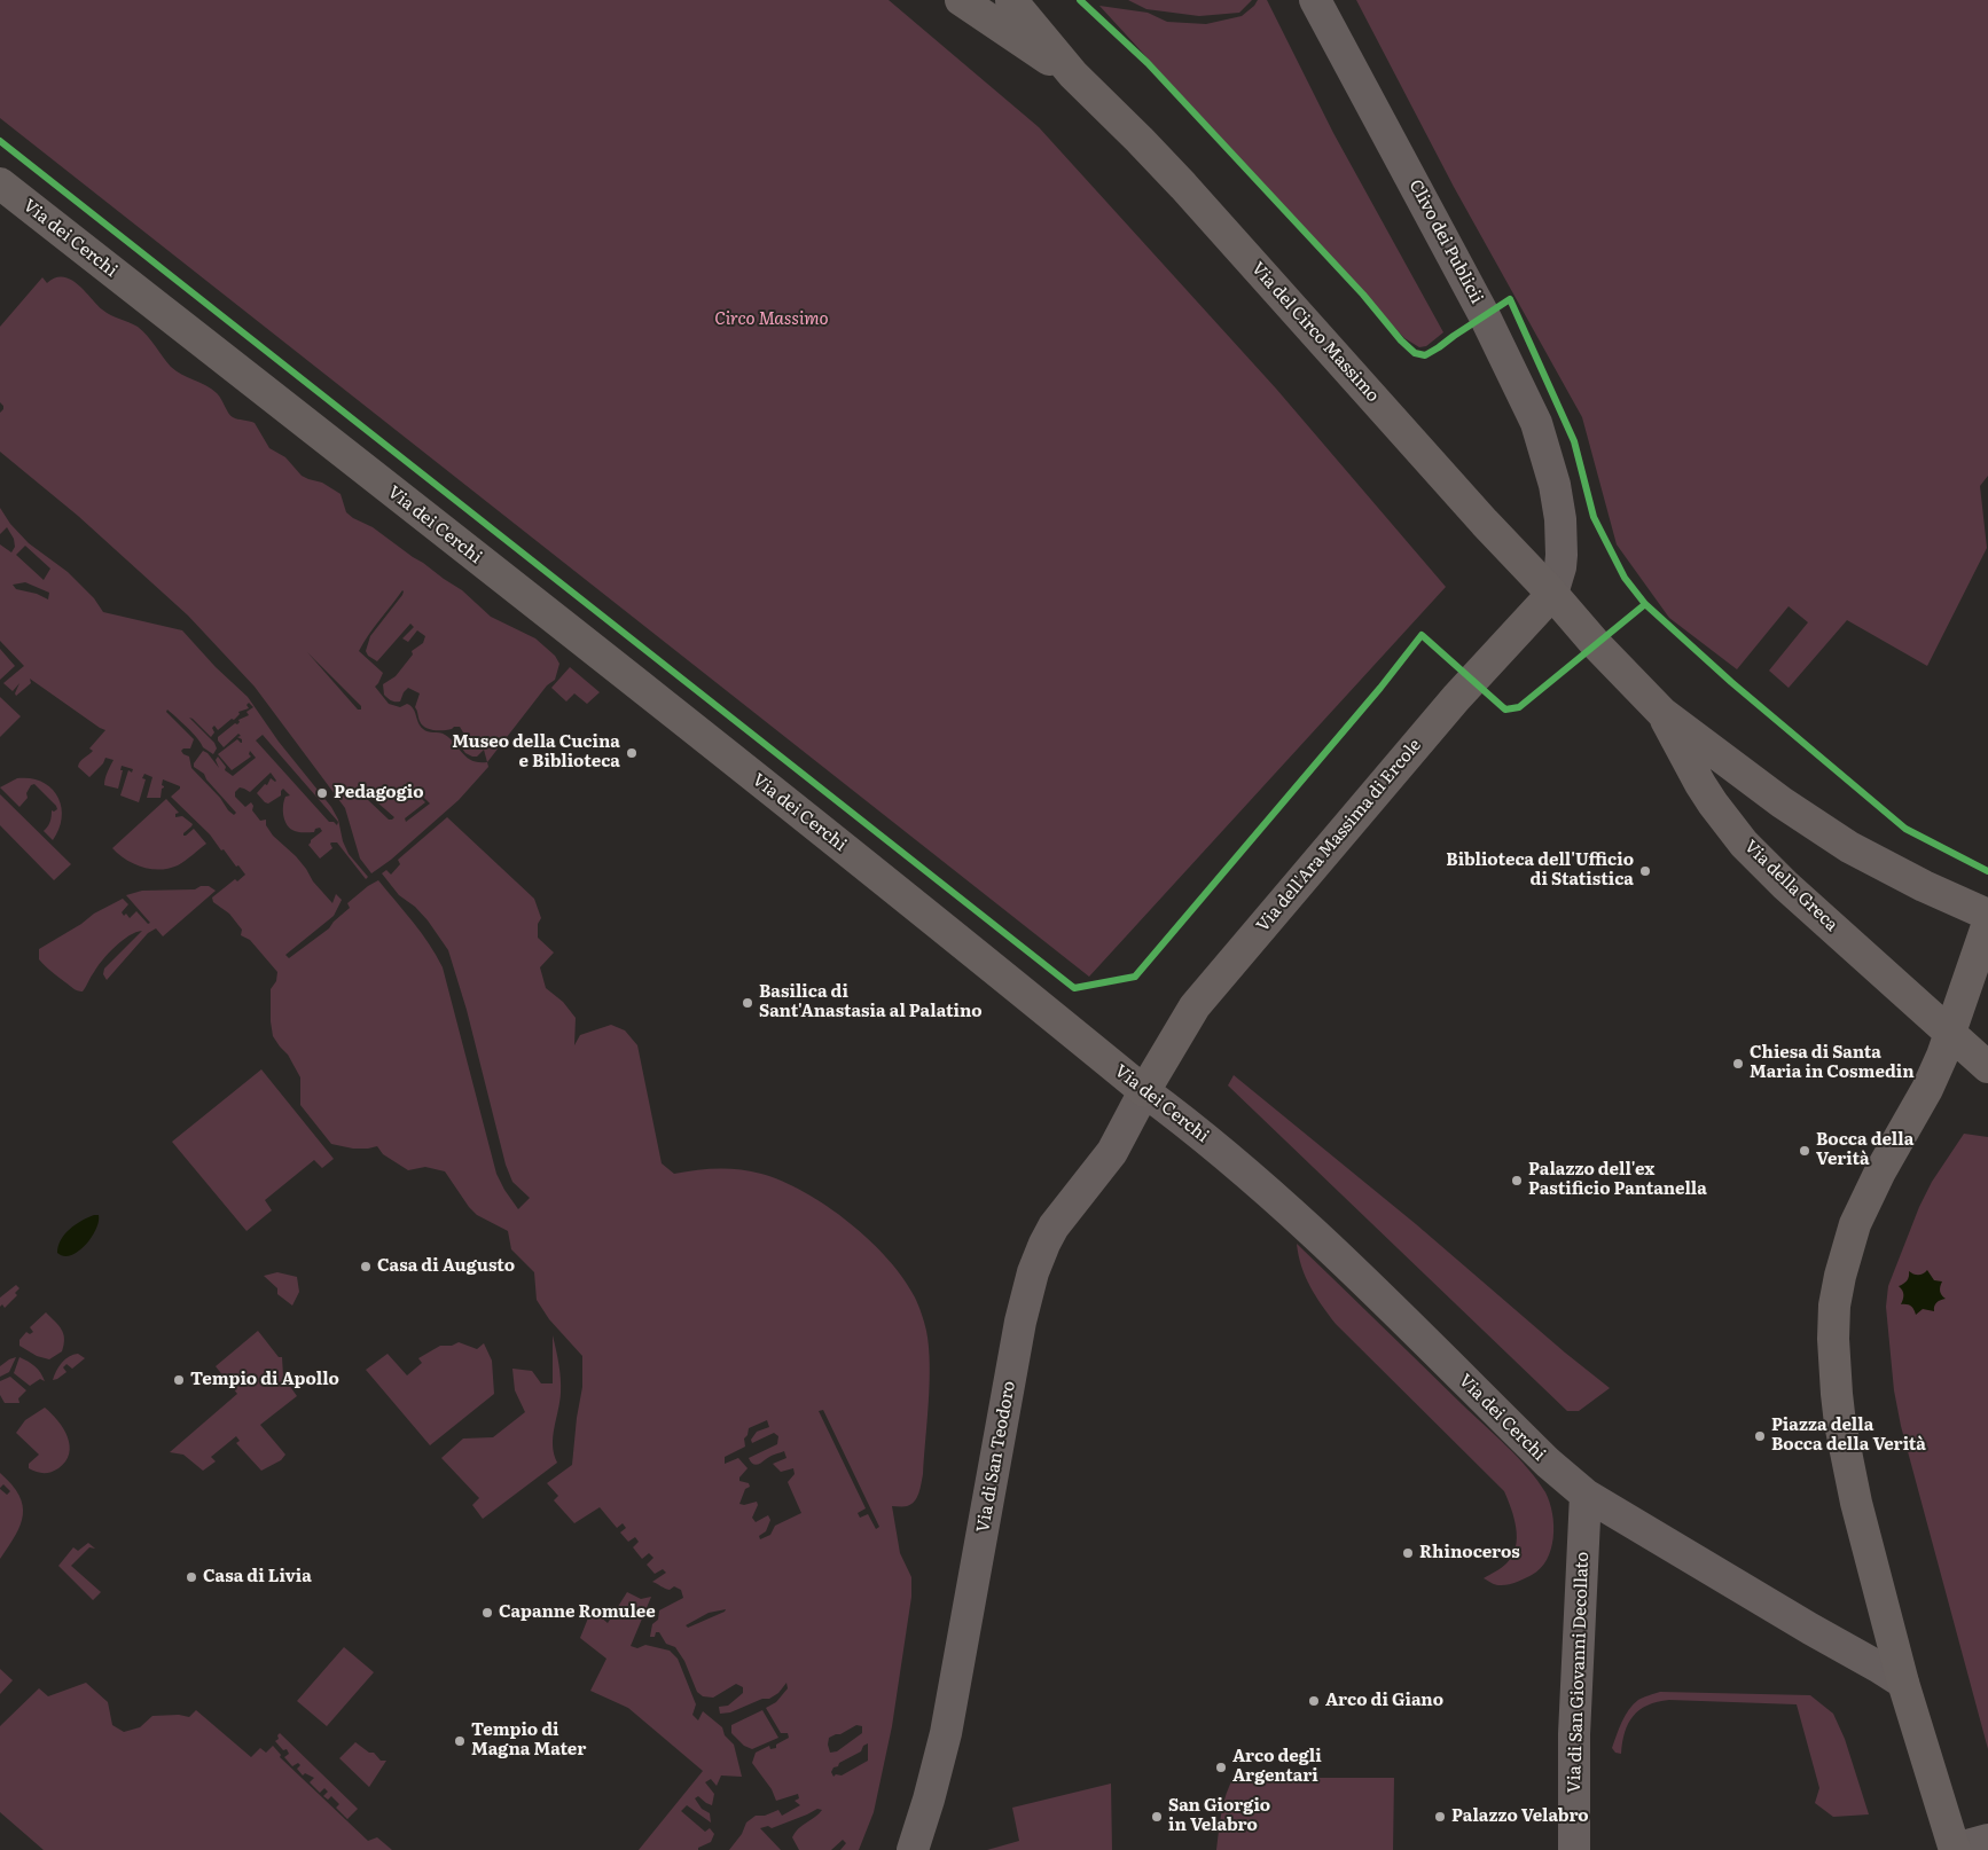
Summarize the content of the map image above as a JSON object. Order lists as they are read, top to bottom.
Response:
{
  "streets": {
    "main road": [
      "Via dei Cerchi",
      "Via del Circo Massimo",
      "Via dell'Ara Massima di Ercole",
      "Via della Greca"
    ],
    "street": ["Clivo dei Publicii", "Via di San Teodoro", "Via di San Giovanni Decollato"]
  },
  "crossings": [
    ["Via dei Cerchi", "Via dell'Ara Massima di Ercole"],
    ["Via dei Cerchi", "Via di San Teodoro"],
    ["Via dei Cerchi", "Via di San Giovanni Decollato"],
    ["Clivo dei Publicii", "Via del Circo Massimo"],
    ["Clivo dei Publicii", "Via dell'Ara Massima di Ercole"],
    ["Clivo dei Publicii", "Via della Greca"],
    ["Via del Circo Massimo", "Via dell'Ara Massima di Ercole"],
    ["Via del Circo Massimo", "Via della Greca"],
    ["Via dell'Ara Massima di Ercole", "Via della Greca"],
    ["Via dell'Ara Massima di Ercole", "Via di San Teodoro"]
  ],
  "parks": ["Circo Massimo"],
  "places": [
    "Museo della Cucina e Biblioteca",
    "Pedagogio",
    "Biblioteca dell'Ufficio di Statistica",
    "Basilica di Sant'Anastasia al Palatino",
    "Chiesa di Santa Maria in Cosmedin",
    "Bocca della Verità",
    "Palazzo dell'ex Pastificio Pantanella",
    "Casa di Augusto",
    "Tempio di Apollo",
    "Piazza della Bocca della Verità",
    "Rhinoceros",
    "Casa di Livia",
    "Capanne Romulee",
    "Arco di Giano",
    "Tempio di Magna Mater",
    "Arco degli Argentari",
    "San Giorgio in Velabro",
    "Palazzo Velabro"
  ]
}
